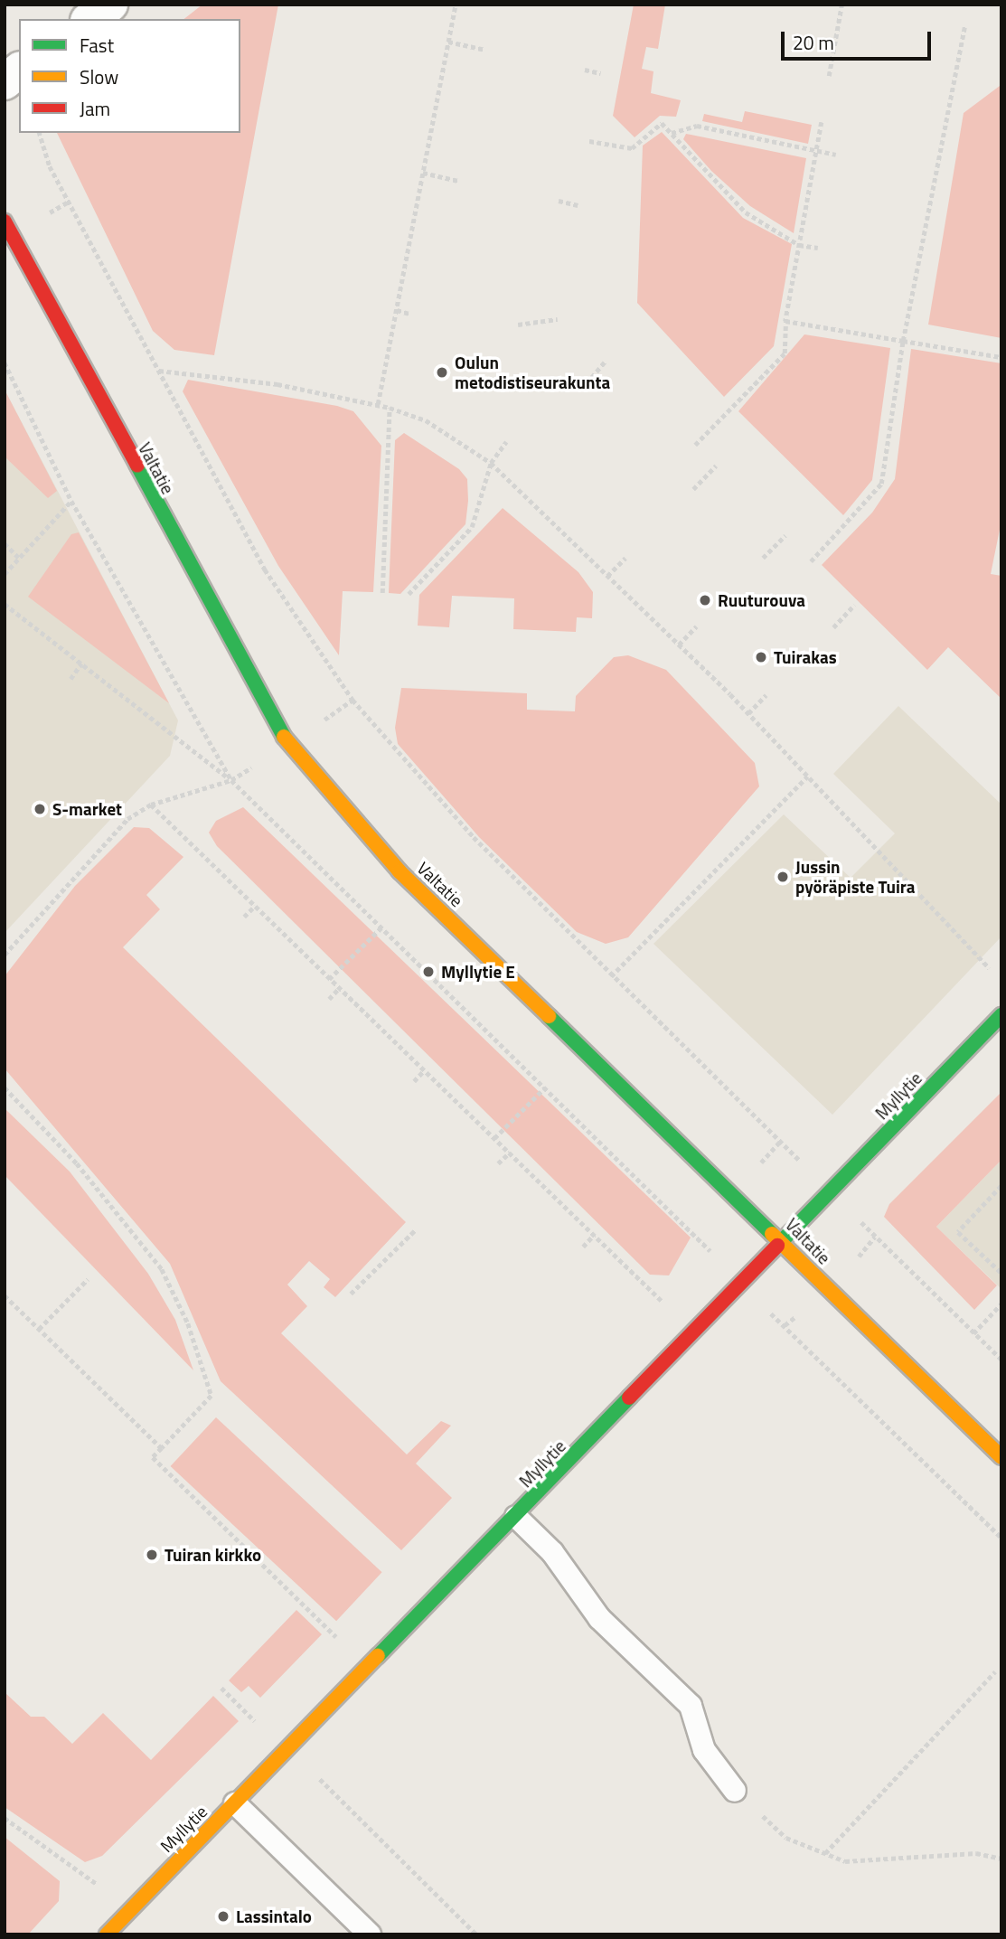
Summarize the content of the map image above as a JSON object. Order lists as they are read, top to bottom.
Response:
{
  "streets": {
    "street": ["Valtatie", "Myllytie"]
  },
  "crossings": [
    ["Valtatie", "Myllytie"]
  ],
  "places": [
    "Oulun metodistiseurakunta",
    "Ruuturouva",
    "Tuirakas",
    "S-market",
    "Jussin pyöräpiste Tuira",
    "Myllytie E",
    "Tuiran kirkko",
    "Lassintalo"
  ],
  "legend": ["Fast", "Slow", "Jam"],
  "scale_bar": "20 m"
}
